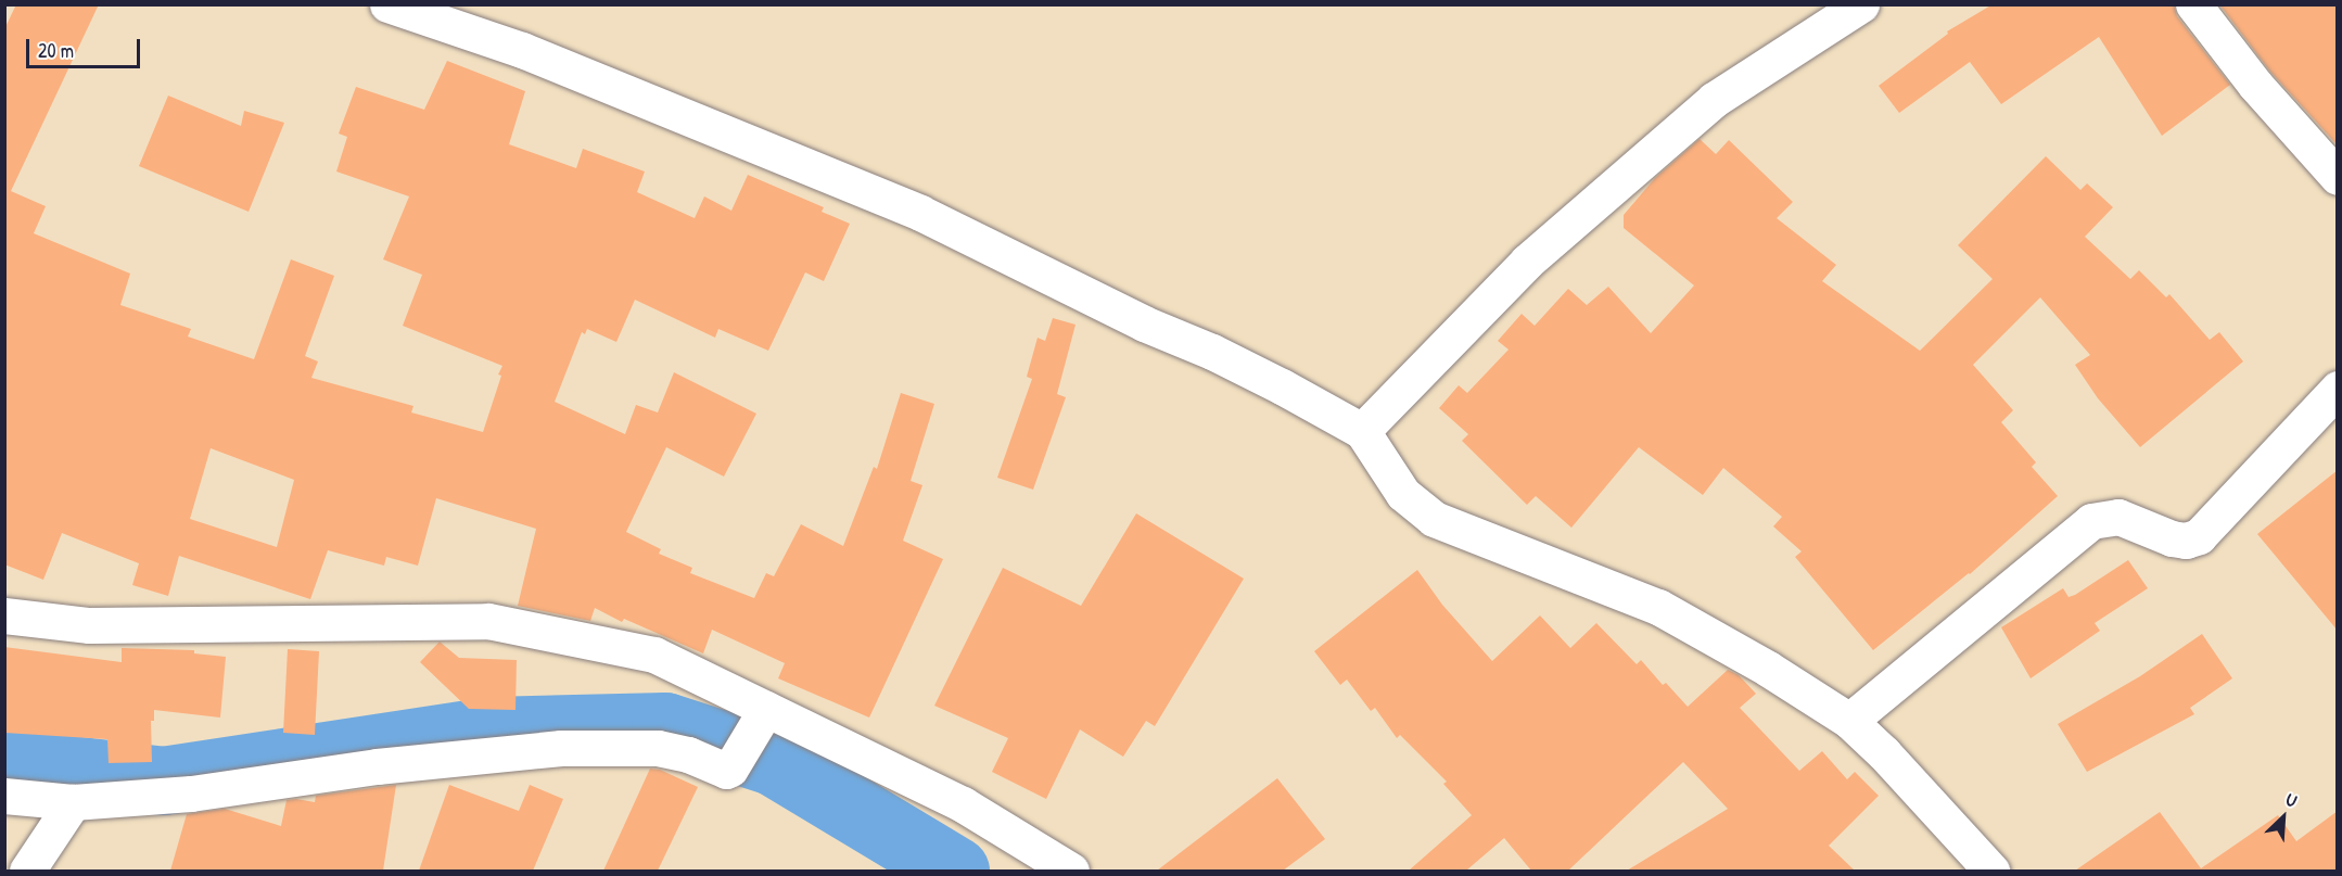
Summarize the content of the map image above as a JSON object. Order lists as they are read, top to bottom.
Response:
{
  "scale_bar": "20 m",
  "north": "top right"
}
